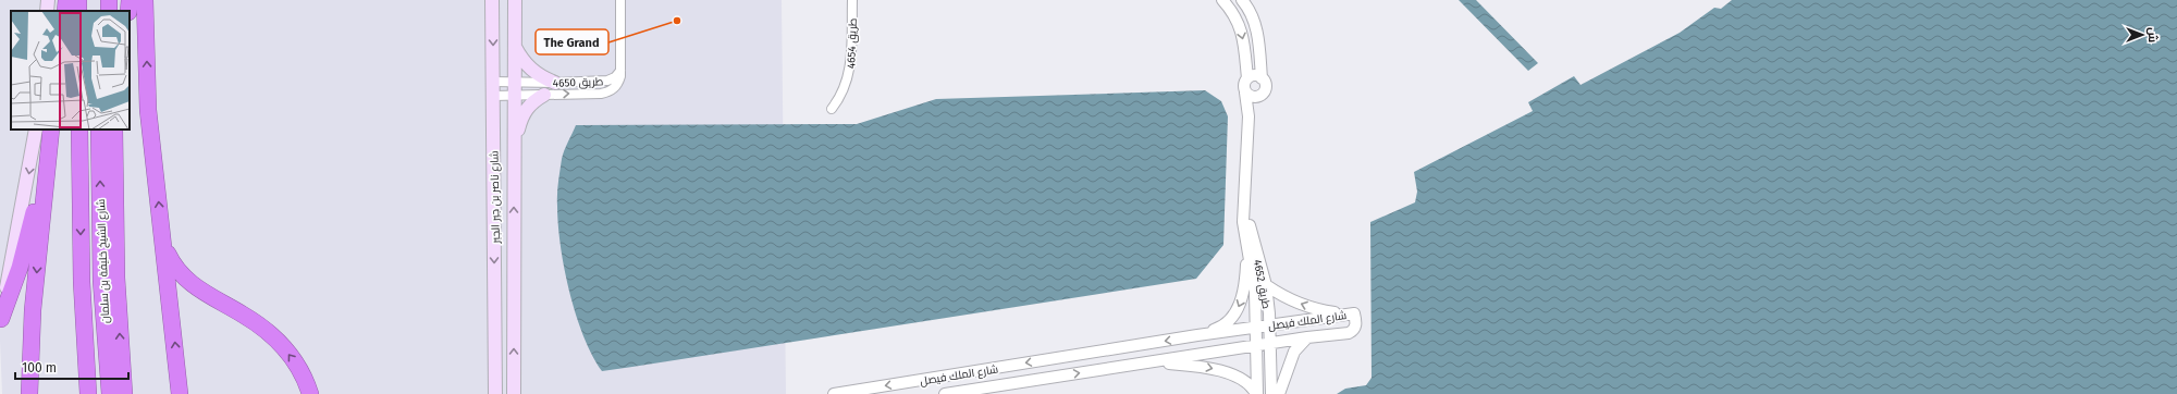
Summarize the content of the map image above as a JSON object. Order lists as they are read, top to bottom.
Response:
{
  "streets": {
    "highway": ["شارع الشيخ خليفة بن سلمان"],
    "main road": ["شارع ناصر بن جبر الجبر"],
    "street": [
      "طريق 4654",
      "طريق 4650",
      "طريق 4652",
      "شارع الملك فيصل"
    ]
  },
  "crossings": [
    ["طريق 4650", "شارع ناصر بن جبر الجبر"],
    ["طريق 4652", "شارع الملك فيصل"]
  ],
  "places": ["The Grand"],
  "scale_bar": "100 m",
  "north": "right"
}
